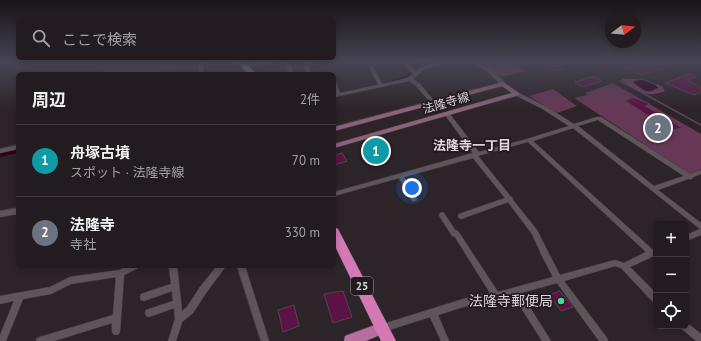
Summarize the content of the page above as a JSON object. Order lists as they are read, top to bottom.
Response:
{
  "streets": {
    "highway": ["25"],
    "main road": ["法隆寺線"]
  },
  "districts": ["法隆寺一丁目"],
  "places": ["法隆寺郵便局"],
  "north": "right",
  "page": {
    "search": "ここで検索",
    "heading": ["周辺", "2件"],
    "pins": ["2", "1"],
    "list": [
      {
        "mark": "1",
        "name": "舟塚古墳",
        "note": "スポット · 法隆寺線",
        "value": "70 m"
      },
      {
        "mark": "2",
        "name": "法隆寺",
        "note": "寺社",
        "value": "330 m"
      }
    ],
    "map_buttons": ["+", "−"]
  }
}
